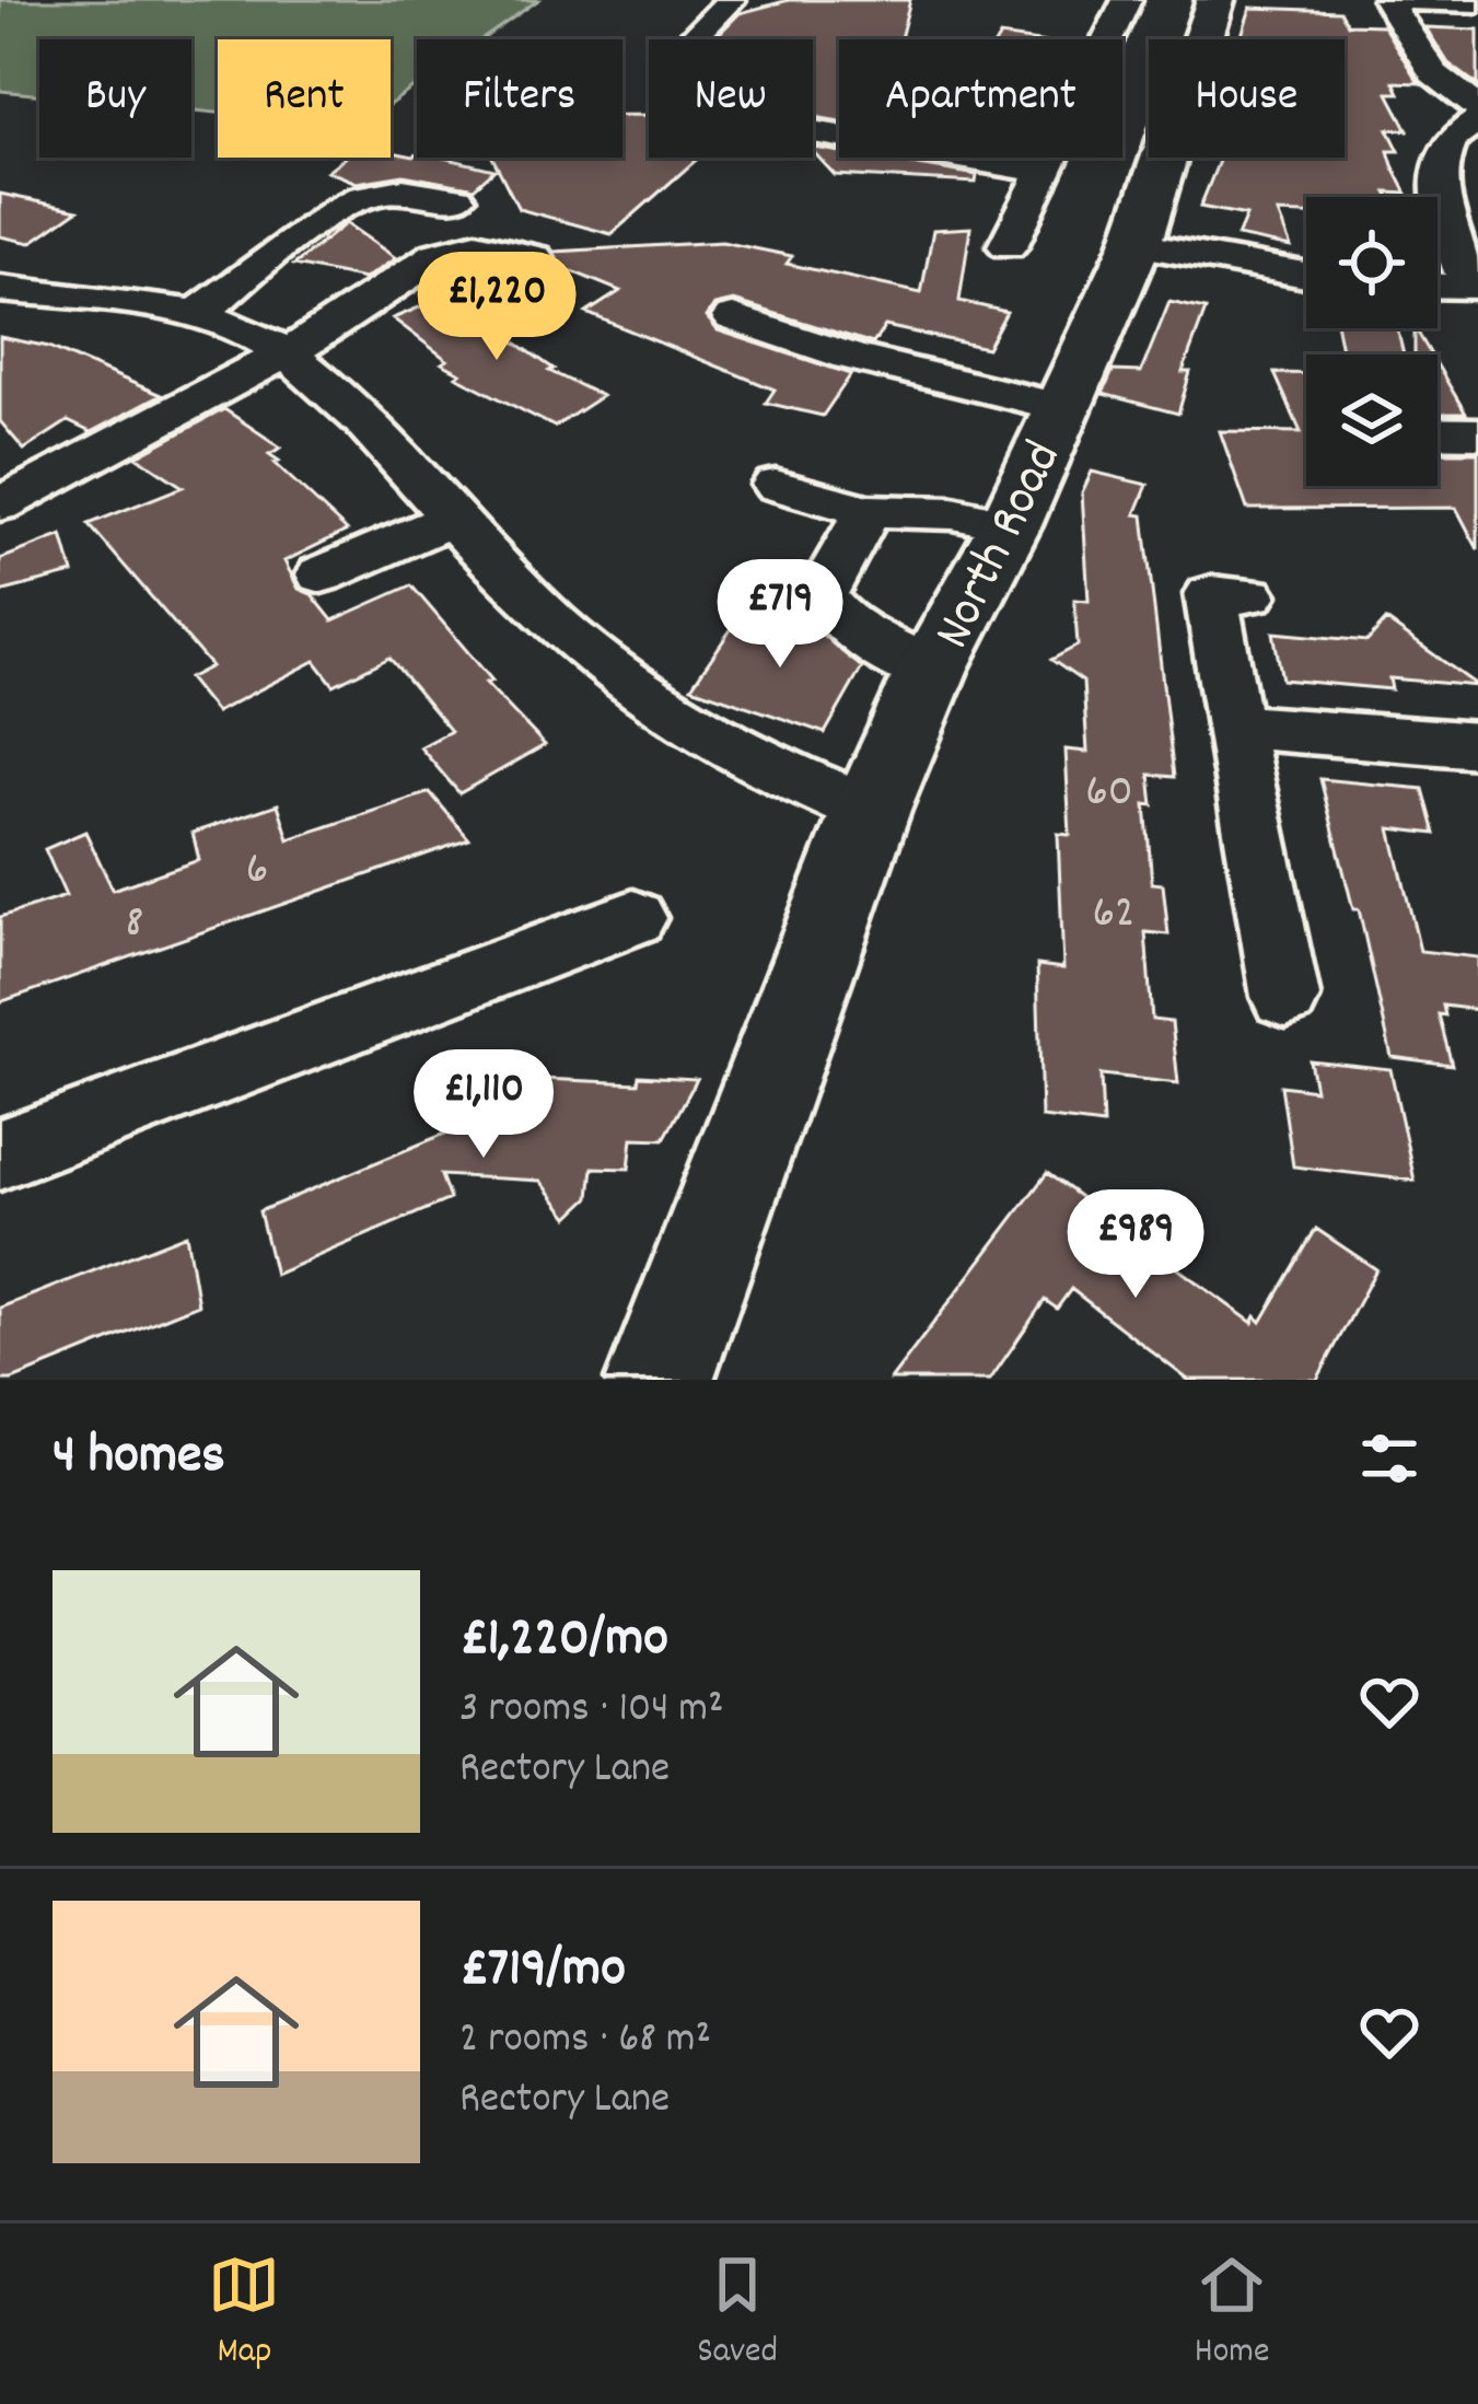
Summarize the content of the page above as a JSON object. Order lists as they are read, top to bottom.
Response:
{
  "streets": {
    "main road": ["North Road"]
  },
  "house_numbers": [
    "60",
    "6",
    "62",
    "8"
  ],
  "page": {
    "chip": [
      "Buy",
      "Rent",
      "Filters",
      "New",
      "Apartment",
      "House"
    ],
    "price": [
      "£1,220",
      "£719",
      "£1,110",
      "£989"
    ],
    "heading": "4 homes",
    "list": [
      {
        "name": "£1,220/mo",
        "note": "3 rooms · 104 m² · Rectory Lane"
      },
      {
        "name": "£719/mo",
        "note": "2 rooms · 68 m² · Rectory Lane"
      }
    ],
    "tabs": ["Map", "Saved", "Home"]
  }
}
